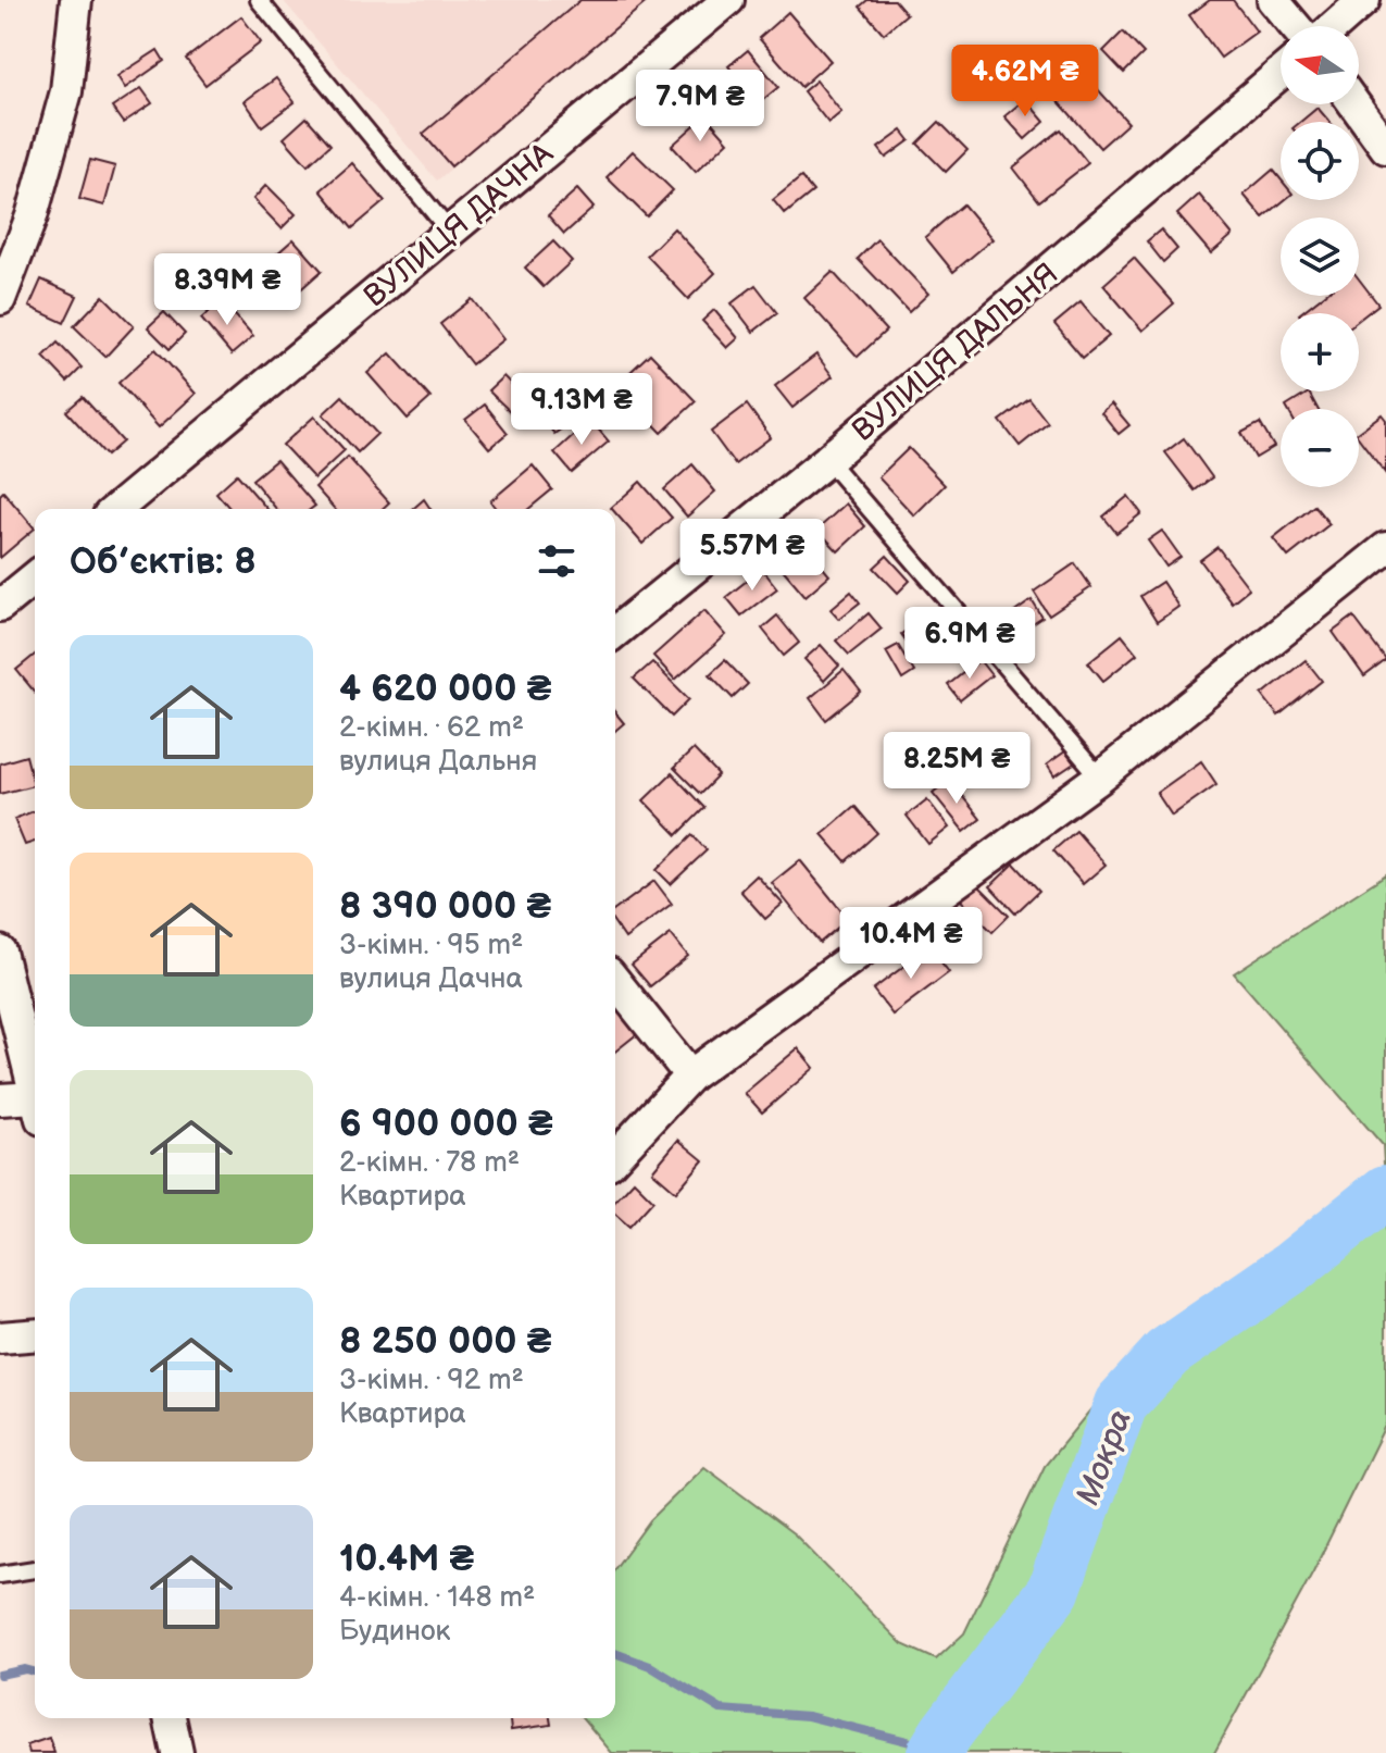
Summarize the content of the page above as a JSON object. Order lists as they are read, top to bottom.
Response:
{
  "streets": {
    "street": ["ВУЛИЦЯ ДАЧНА", "ВУЛИЦЯ ДАЛЬНЯ"]
  },
  "water": ["Мокра"],
  "north": "left",
  "page": {
    "map_buttons": ["+", "−"],
    "price": [
      "4.62M ₴",
      "7.9M ₴",
      "8.39M ₴",
      "9.13M ₴",
      "5.57M ₴",
      "6.9M ₴",
      "8.25M ₴",
      "10.4M ₴"
    ],
    "heading": "Об’єктів: 8",
    "list": [
      {
        "name": "4 620 000 ₴",
        "note": "2-кімн. · 62 m² · вулиця Дальня"
      },
      {
        "name": "8 390 000 ₴",
        "note": "3-кімн. · 95 m² · вулиця Дачна"
      },
      {
        "name": "6 900 000 ₴",
        "note": "2-кімн. · 78 m² · Квартира"
      },
      {
        "name": "8 250 000 ₴",
        "note": "3-кімн. · 92 m² · Квартира"
      },
      {
        "name": "10.4M ₴",
        "note": "4-кімн. · 148 m² · Будинок"
      }
    ]
  }
}
